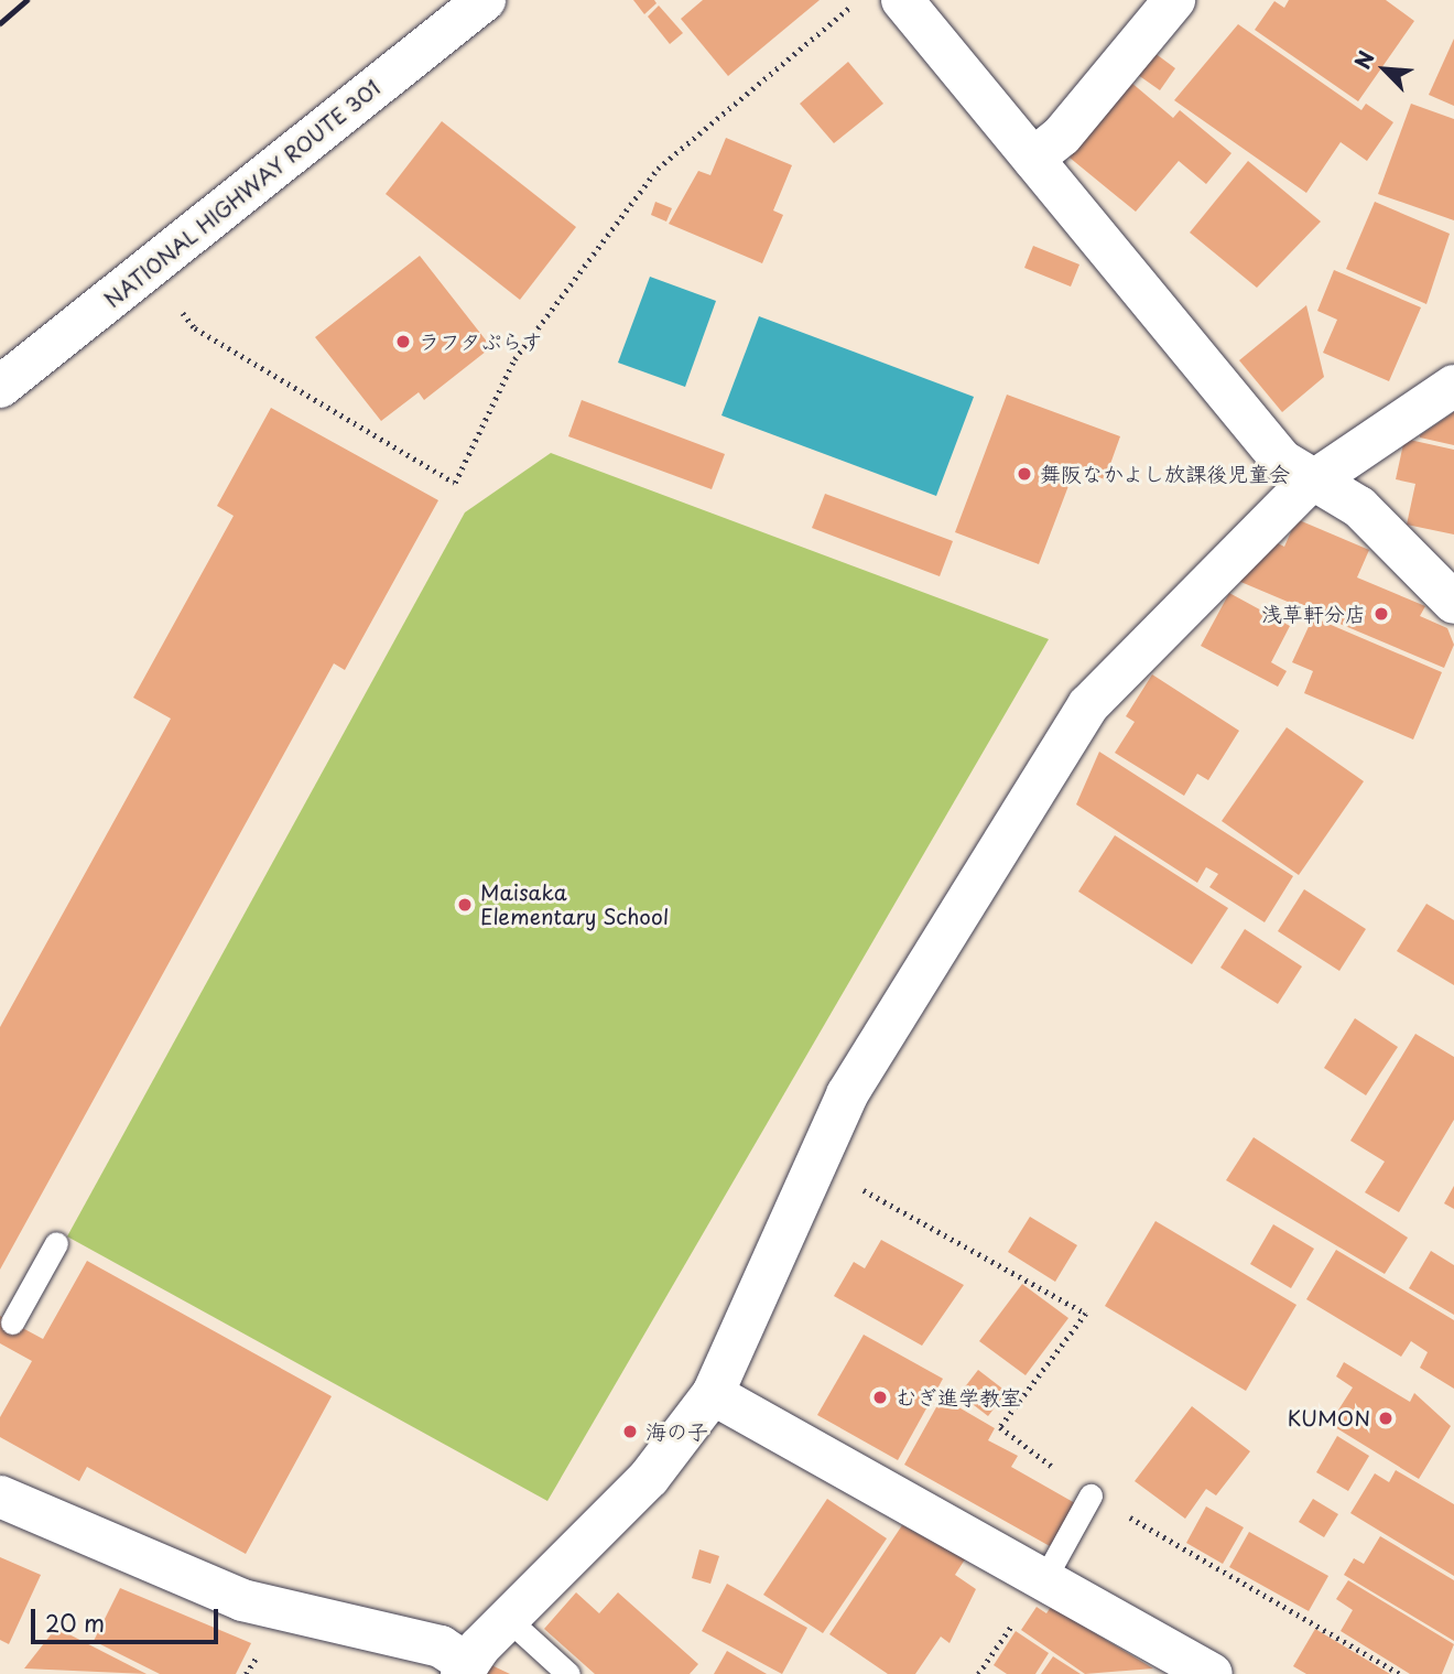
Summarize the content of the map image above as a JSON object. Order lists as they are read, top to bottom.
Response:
{
  "streets": {
    "main road": ["NATIONAL HIGHWAY ROUTE 301"]
  },
  "places": [
    "ラフタぷらす",
    "舞阪なかよし放課後児童会",
    "浅草軒分店",
    "Maisaka Elementary School",
    "むぎ進学教室",
    "KUMON",
    "海の子"
  ],
  "scale_bar": "20 m",
  "north": "top left"
}
